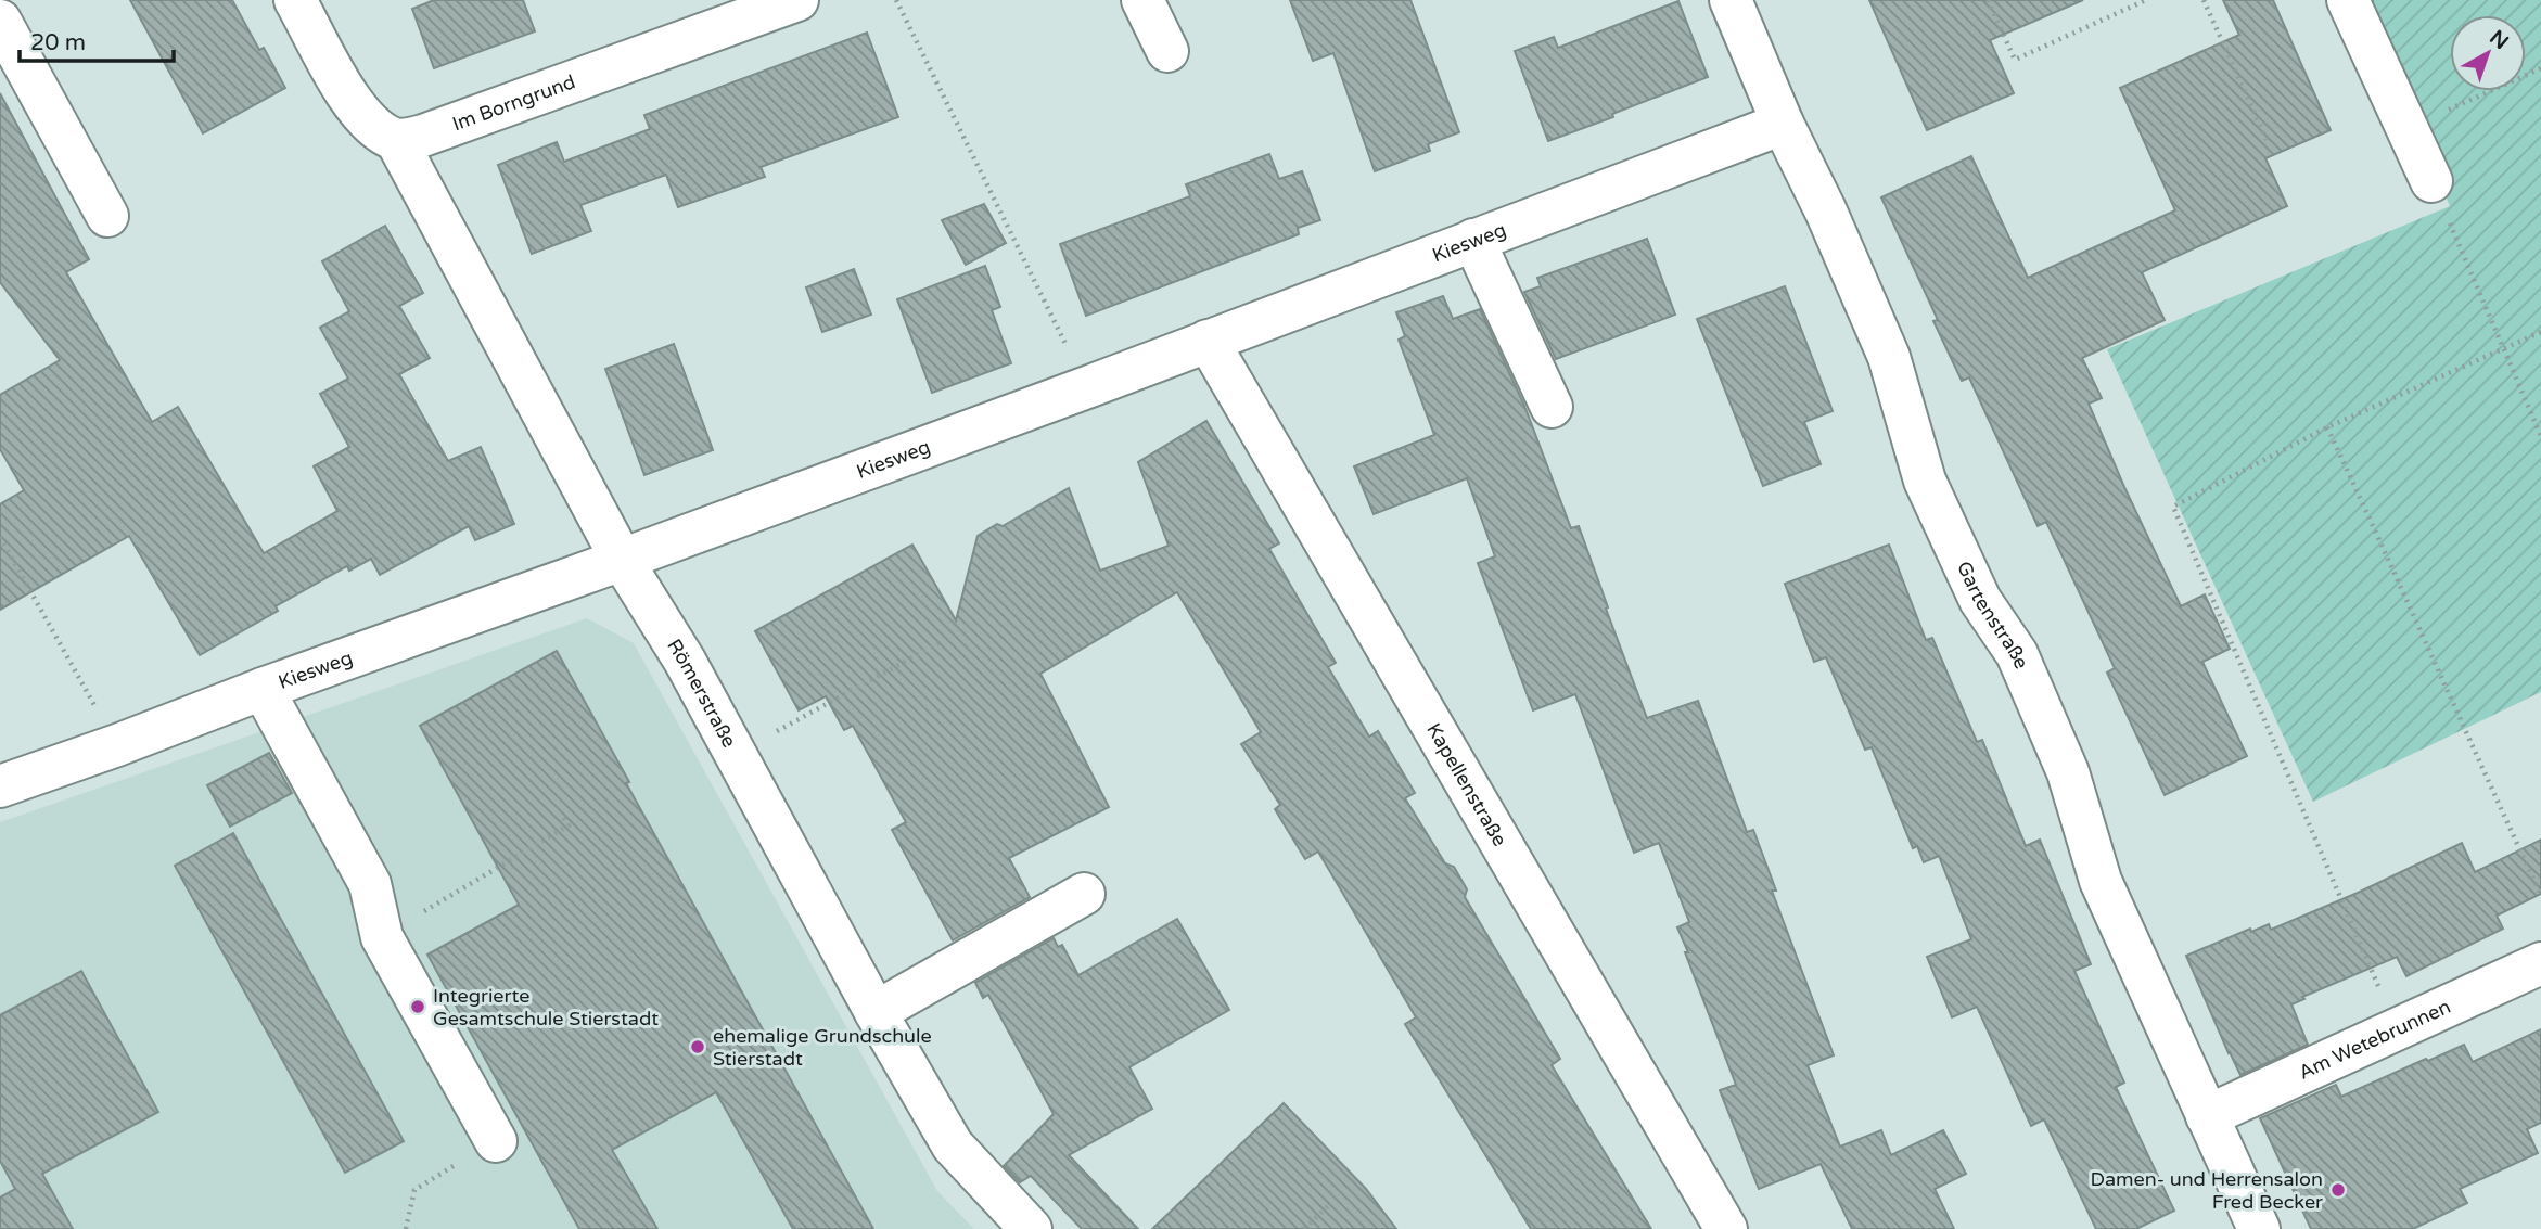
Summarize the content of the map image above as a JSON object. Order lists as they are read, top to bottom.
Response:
{
  "streets": {
    "street": [
      "Im Borngrund",
      "Kiesweg",
      "Gartenstraße",
      "Römerstraße",
      "Kapellenstraße",
      "Am Wetebrunnen"
    ]
  },
  "crossings": [
    ["Im Borngrund", "Römerstraße"],
    ["Kiesweg", "Gartenstraße"],
    ["Kiesweg", "Römerstraße"],
    ["Kiesweg", "Kapellenstraße"],
    ["Gartenstraße", "Am Wetebrunnen"]
  ],
  "places": ["Integrierte Gesamtschule Stierstadt", "ehemalige Grundschule Stierstadt", "Damen- und Herrensalon Fred Becker"],
  "scale_bar": "20 m",
  "north": "top right"
}
